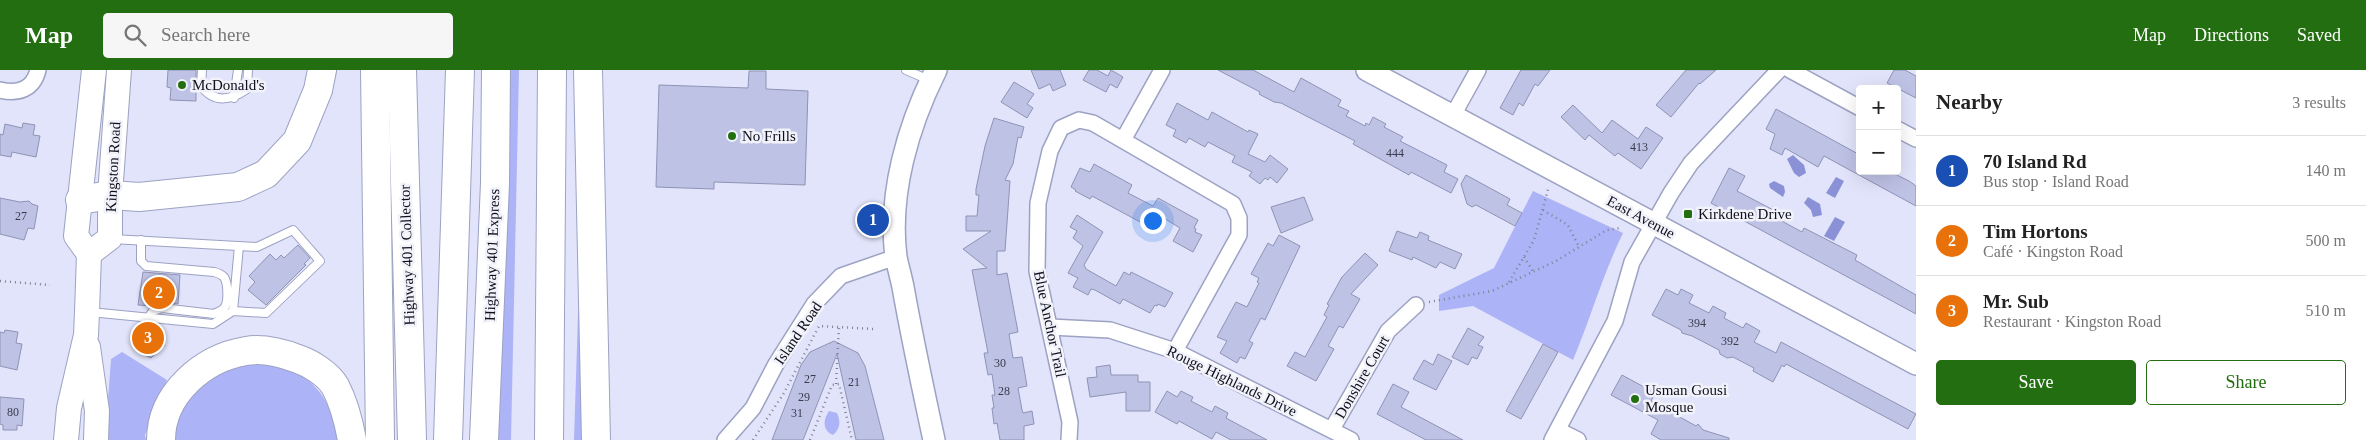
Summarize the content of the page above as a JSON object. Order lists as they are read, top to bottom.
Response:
{
  "streets": {
    "highway": ["Highway 401 Collector", "Highway 401 Express"],
    "main road": ["Kingston Road"],
    "street": [
      "East Avenue",
      "Blue Anchor Trail",
      "Island Road",
      "Donshire Court",
      "Rouge Highlands Drive"
    ]
  },
  "crossings": [
    ["Blue Anchor Trail", "Rouge Highlands Drive"],
    ["Donshire Court", "Rouge Highlands Drive"]
  ],
  "places": {
    "other": ["McDonald's", "No Frills", "Usman Gousi Mosque"],
    "transit": ["Kirkdene Drive"]
  },
  "house_numbers": [
    "413",
    "444",
    "27",
    "394",
    "392",
    "30",
    "27",
    "21",
    "28",
    "29",
    "80",
    "31"
  ],
  "page": {
    "header": "Map",
    "search": "Search here",
    "nav": ["Map", "Directions", "Saved"],
    "heading": ["Nearby", "3 results"],
    "map_buttons": ["+", "−"],
    "list": [
      {
        "mark": "1",
        "name": "70 Island Rd",
        "note": "Bus stop · Island Road",
        "value": "140 m"
      },
      {
        "mark": "2",
        "name": "Tim Hortons",
        "note": "Café · Kingston Road",
        "value": "500 m"
      },
      {
        "mark": "3",
        "name": "Mr. Sub",
        "note": "Restaurant · Kingston Road",
        "value": "510 m"
      }
    ],
    "pins": ["1", "2", "3"],
    "buttons": ["Save", "Share"]
  }
}
